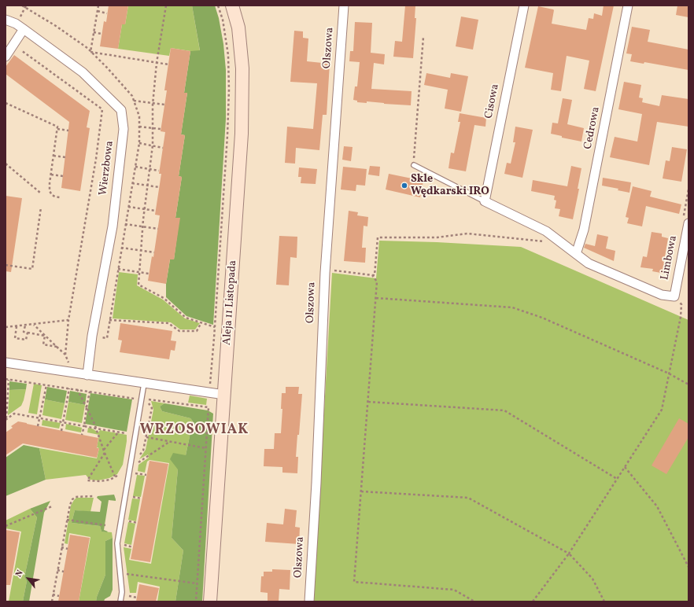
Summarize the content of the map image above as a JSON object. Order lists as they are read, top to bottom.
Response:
{
  "streets": {
    "street": [
      "Olszowa",
      "Cisowa",
      "Cedrowa",
      "Wierzbowa",
      "Limbowa",
      "Aleja 11 Listopada"
    ]
  },
  "districts": ["WRZOSOWIAK"],
  "places": ["Skle Wędkarski IRO"],
  "north": "top left"
}
